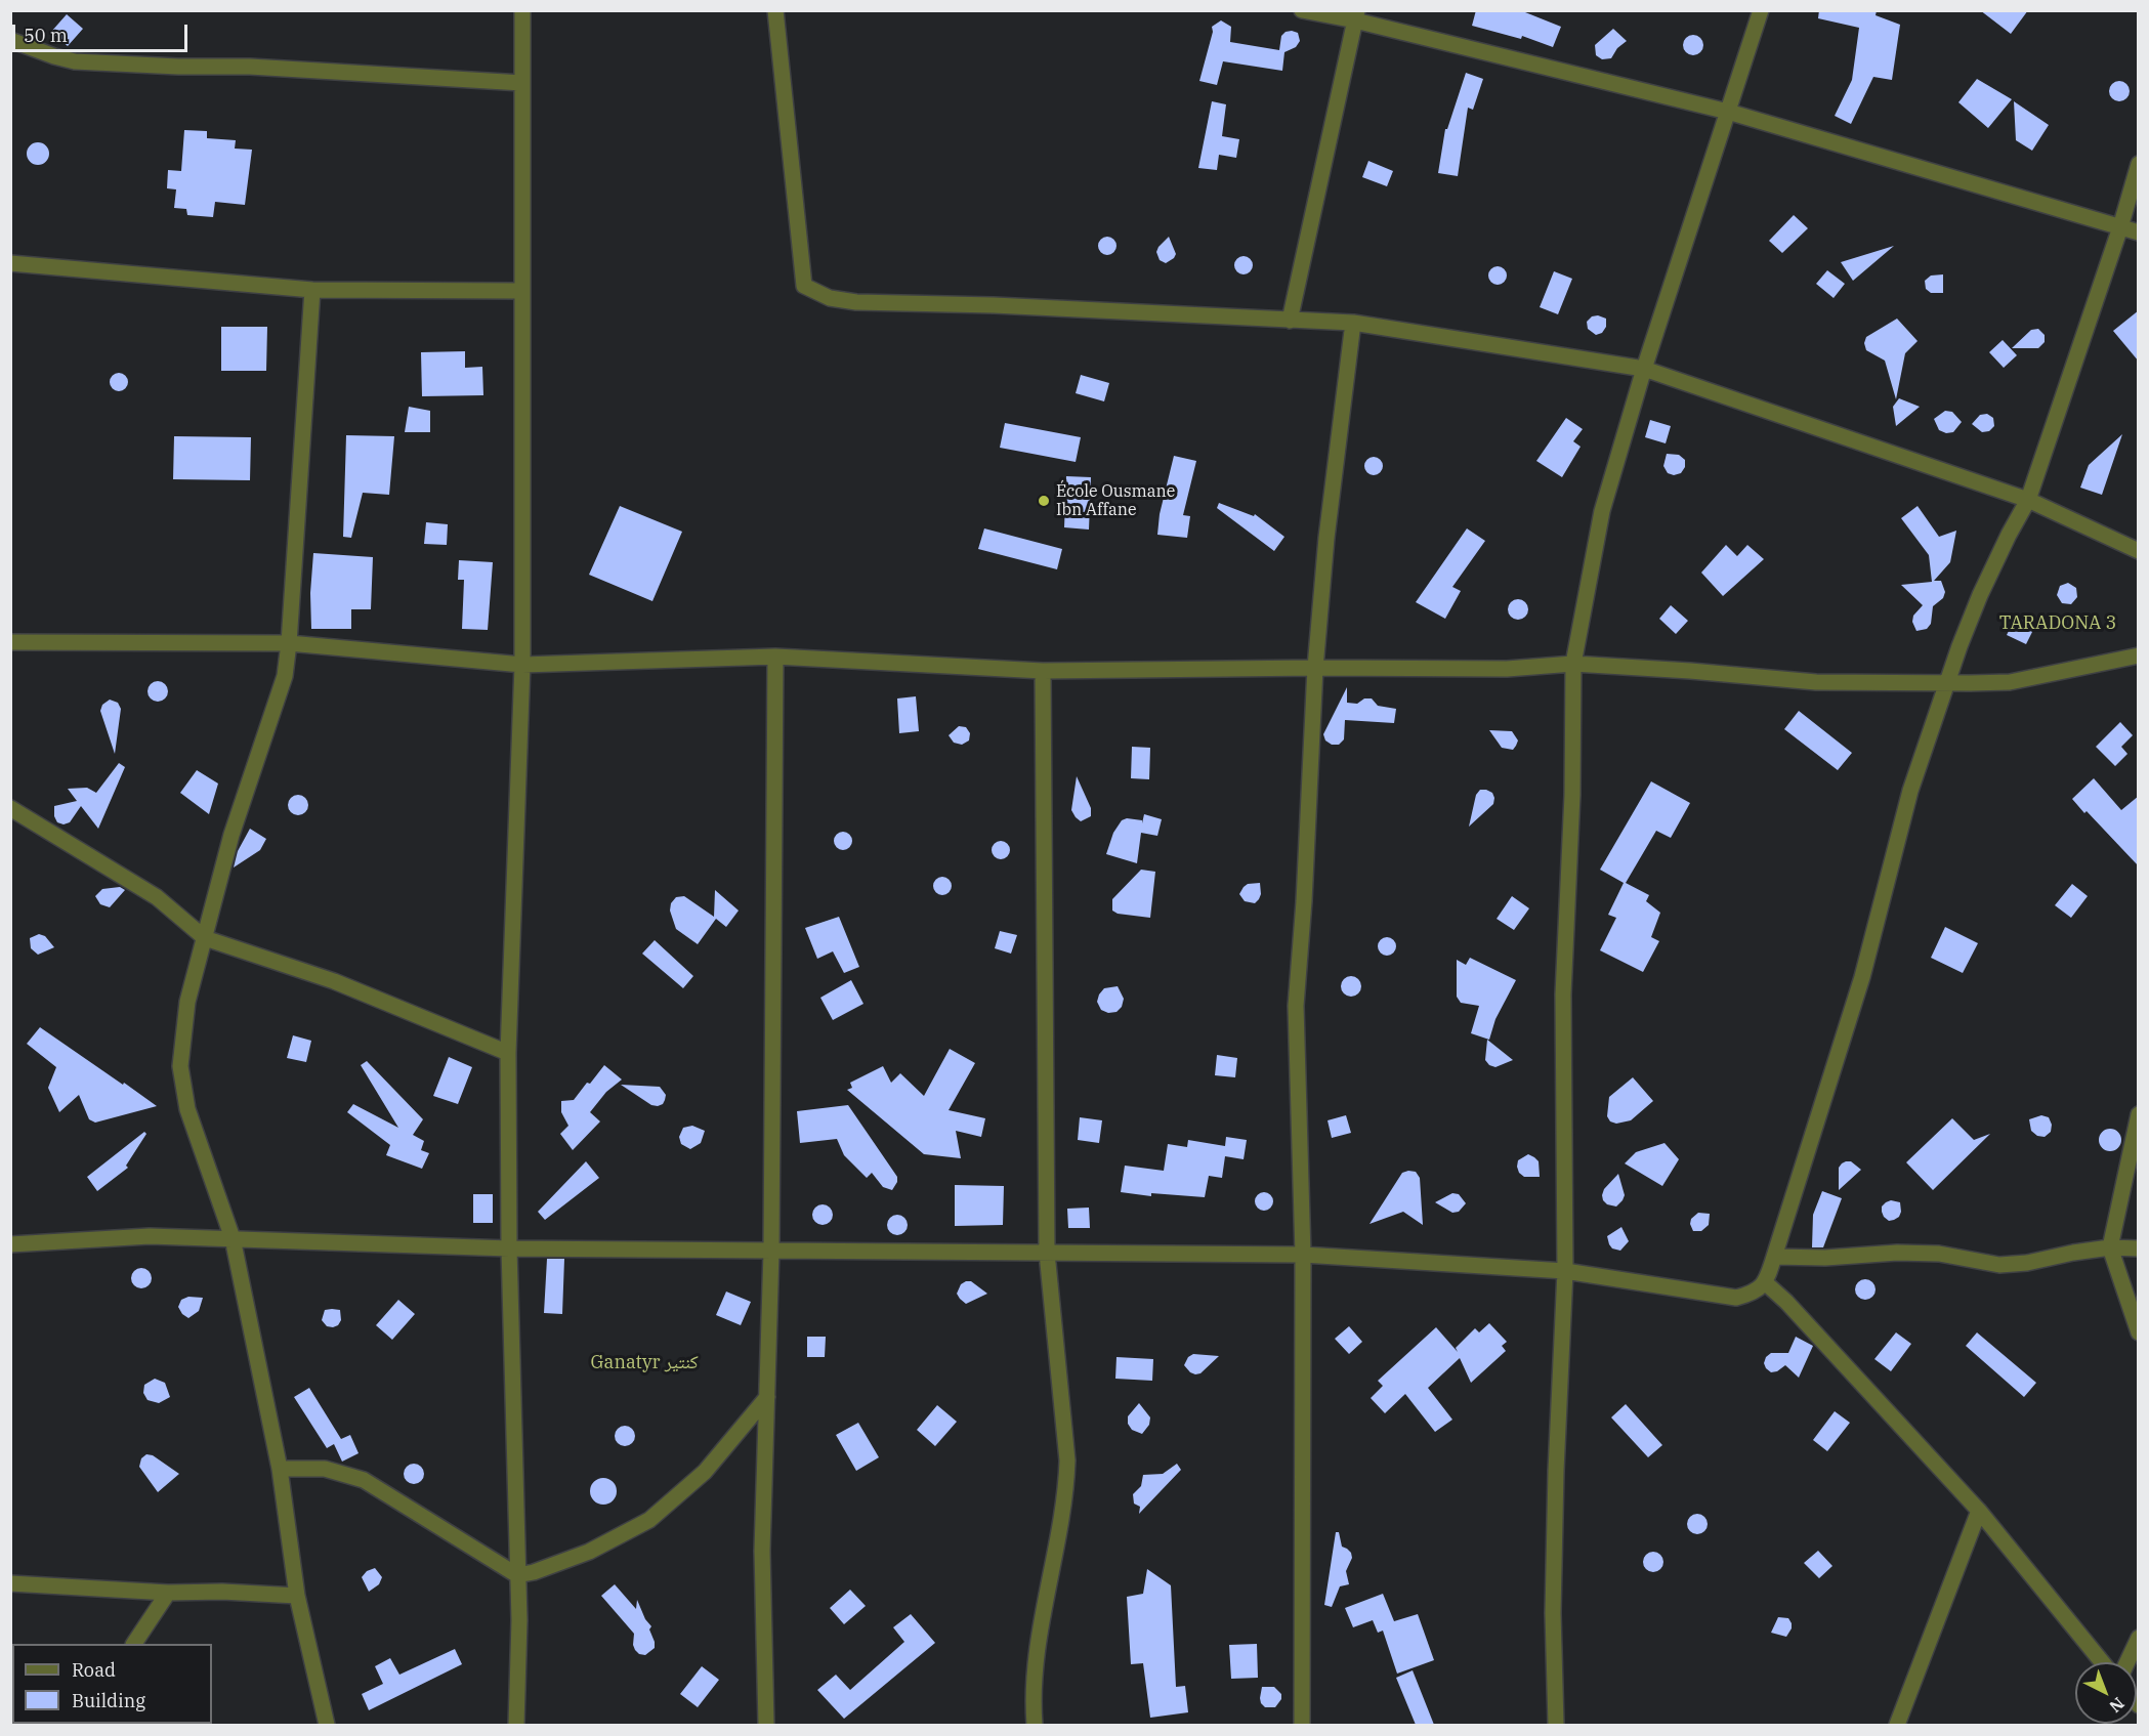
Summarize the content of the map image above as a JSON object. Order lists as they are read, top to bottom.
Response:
{
  "districts": ["TARADONA 3", "Ganatyr كنتير"],
  "places": ["École Ousmane Ibn Affane"],
  "legend": ["Road", "Building"],
  "scale_bar": "50 m",
  "north": "bottom right"
}
